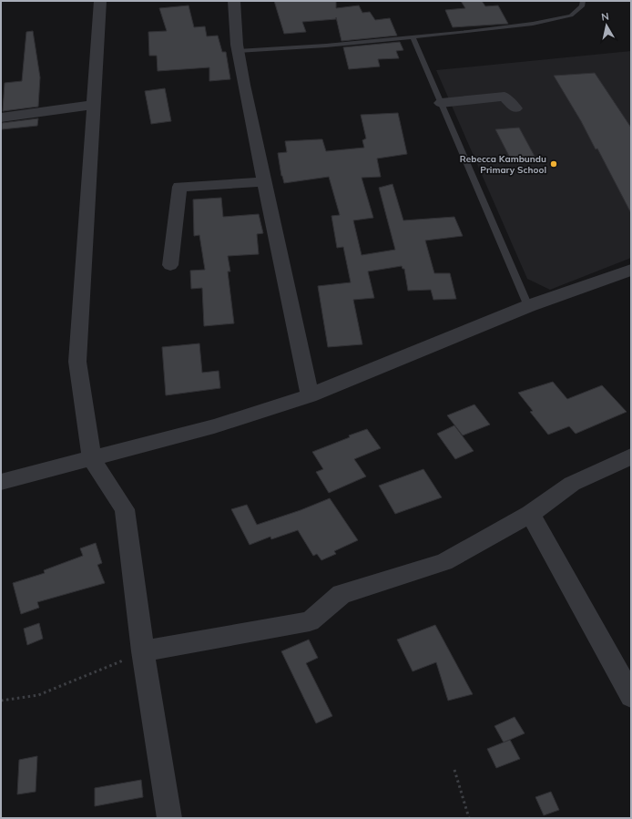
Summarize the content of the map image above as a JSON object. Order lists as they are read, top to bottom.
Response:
{
  "places": ["Rebecca Kambundu Primary School"],
  "north": "top"
}
